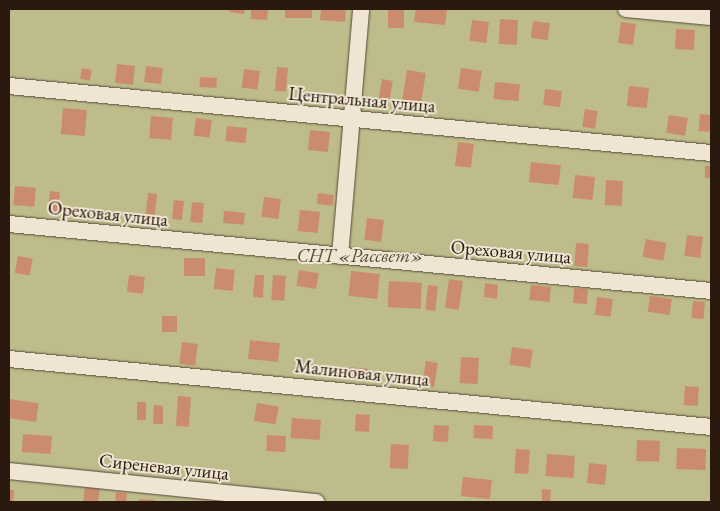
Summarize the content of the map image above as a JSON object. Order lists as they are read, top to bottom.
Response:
{
  "streets": {
    "street": [
      "Центральная улица",
      "Ореховая улица",
      "Малиновая улица",
      "Сиреневая улица"
    ]
  },
  "parks": ["СНТ «Рассвет»"]
}
